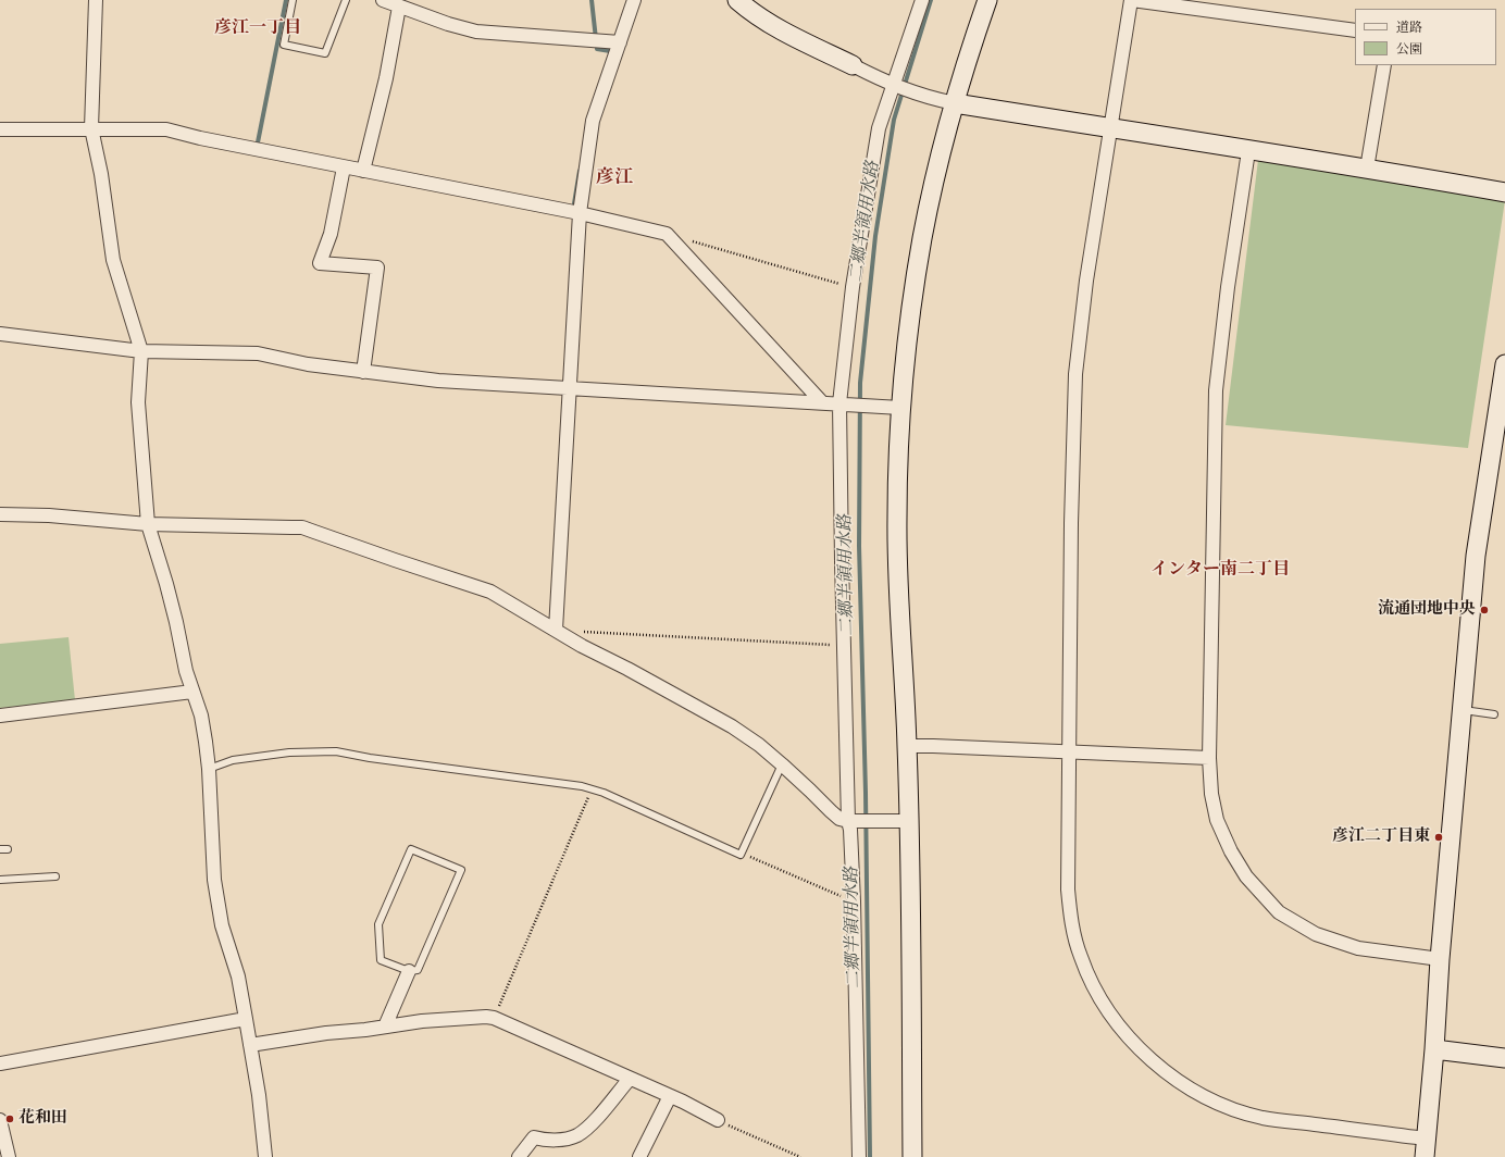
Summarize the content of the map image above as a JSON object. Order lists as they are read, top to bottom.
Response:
{
  "districts": ["彦江一丁目", "彦江", "インター南二丁目"],
  "water": ["二郷半領用水路"],
  "places": ["流通団地中央", "彦江二丁目東", "花和田"],
  "legend": ["道路", "公園"]
}
